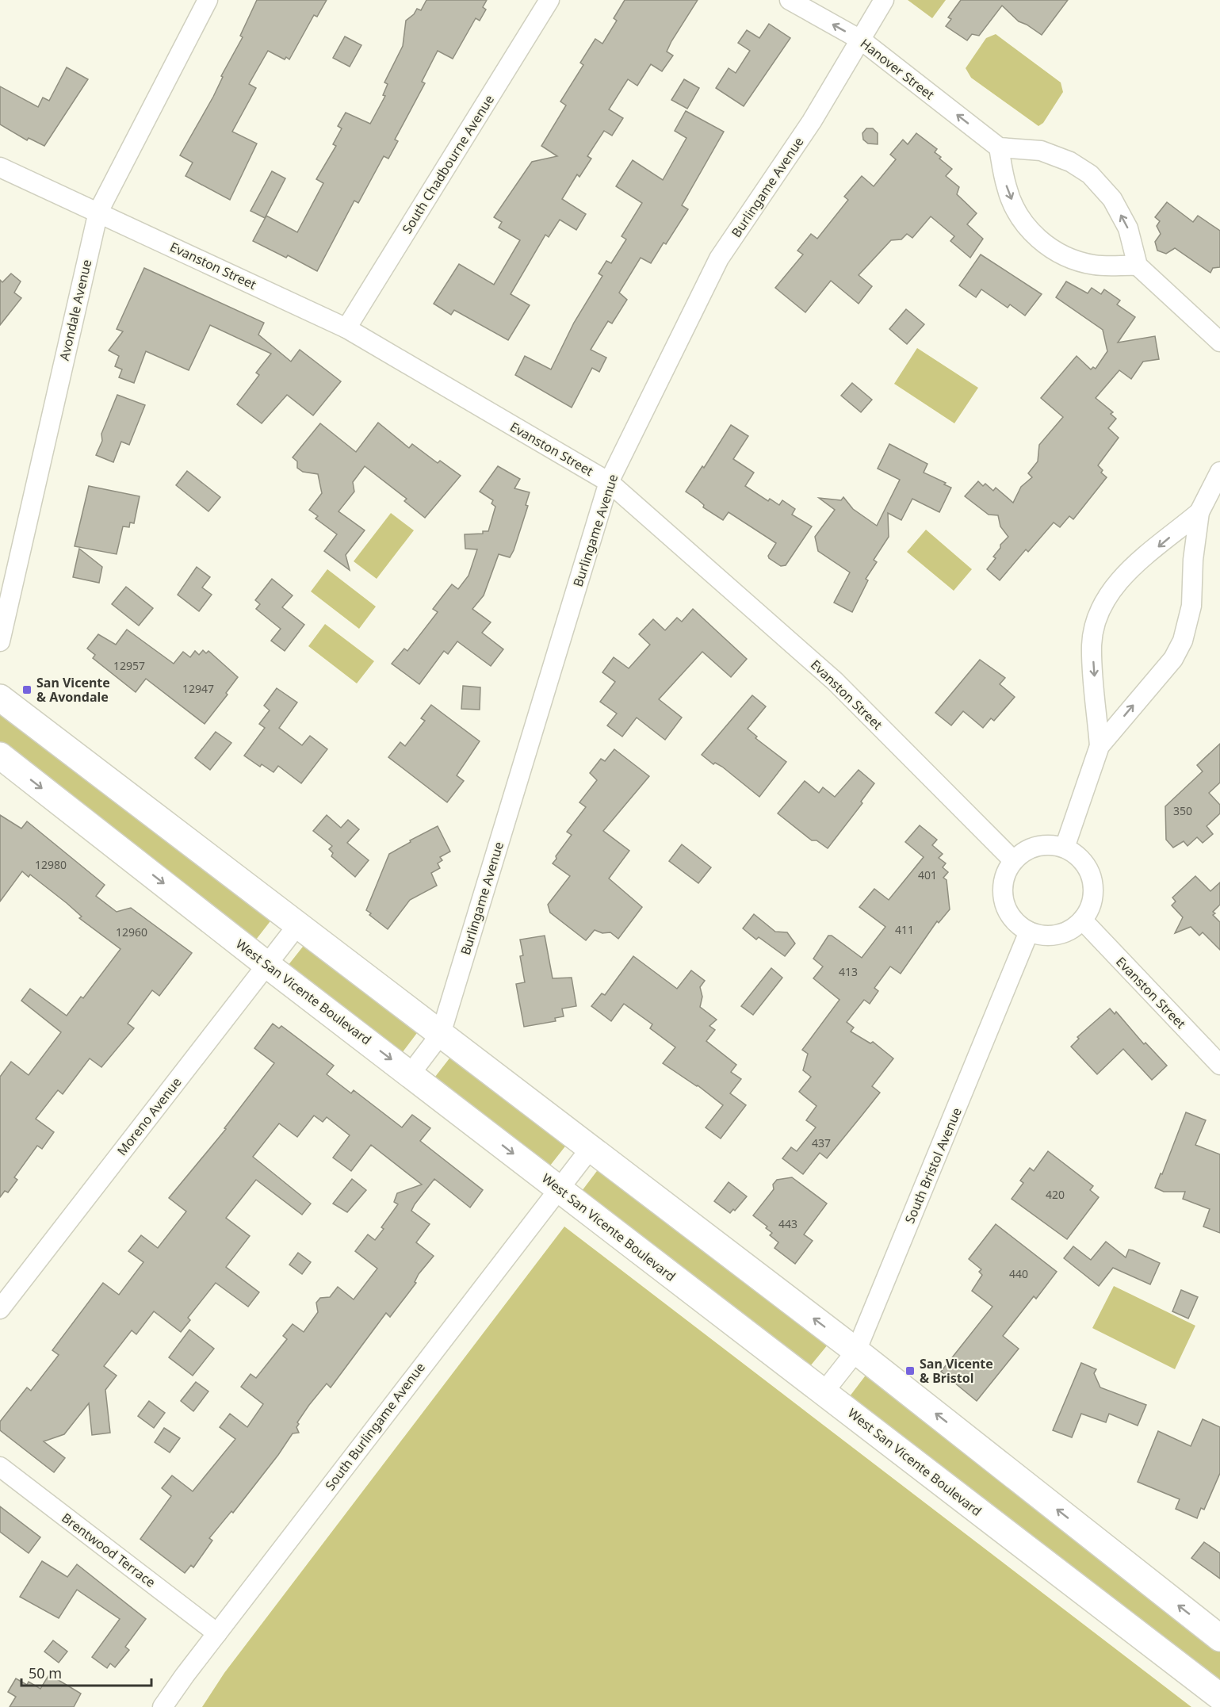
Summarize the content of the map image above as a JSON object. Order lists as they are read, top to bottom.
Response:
{
  "streets": {
    "main road": ["West San Vicente Boulevard"],
    "street": [
      "Hanover Street",
      "South Chadbourne Avenue",
      "Burlingame Avenue",
      "Evanston Street",
      "Avondale Avenue",
      "Moreno Avenue",
      "South Bristol Avenue",
      "South Burlingame Avenue",
      "Brentwood Terrace"
    ]
  },
  "crossings": [
    ["Hanover Street", "Burlingame Avenue"],
    ["South Chadbourne Avenue", "Evanston Street"],
    ["Burlingame Avenue", "Evanston Street"],
    ["Burlingame Avenue", "West San Vicente Boulevard"],
    ["Evanston Street", "Avondale Avenue"],
    ["Evanston Street", "South Bristol Avenue"],
    ["West San Vicente Boulevard", "Moreno Avenue"],
    ["West San Vicente Boulevard", "South Bristol Avenue"],
    ["West San Vicente Boulevard", "South Burlingame Avenue"],
    ["South Burlingame Avenue", "Brentwood Terrace"]
  ],
  "one_way": ["Hanover Street"],
  "places": {
    "transit": ["San Vicente & Avondale", "San Vicente & Bristol"]
  },
  "house_numbers": [
    "12957",
    "12947",
    "350",
    "12980",
    "401",
    "411",
    "12960",
    "413",
    "437",
    "420",
    "443",
    "440"
  ],
  "scale_bar": "50 m"
}
